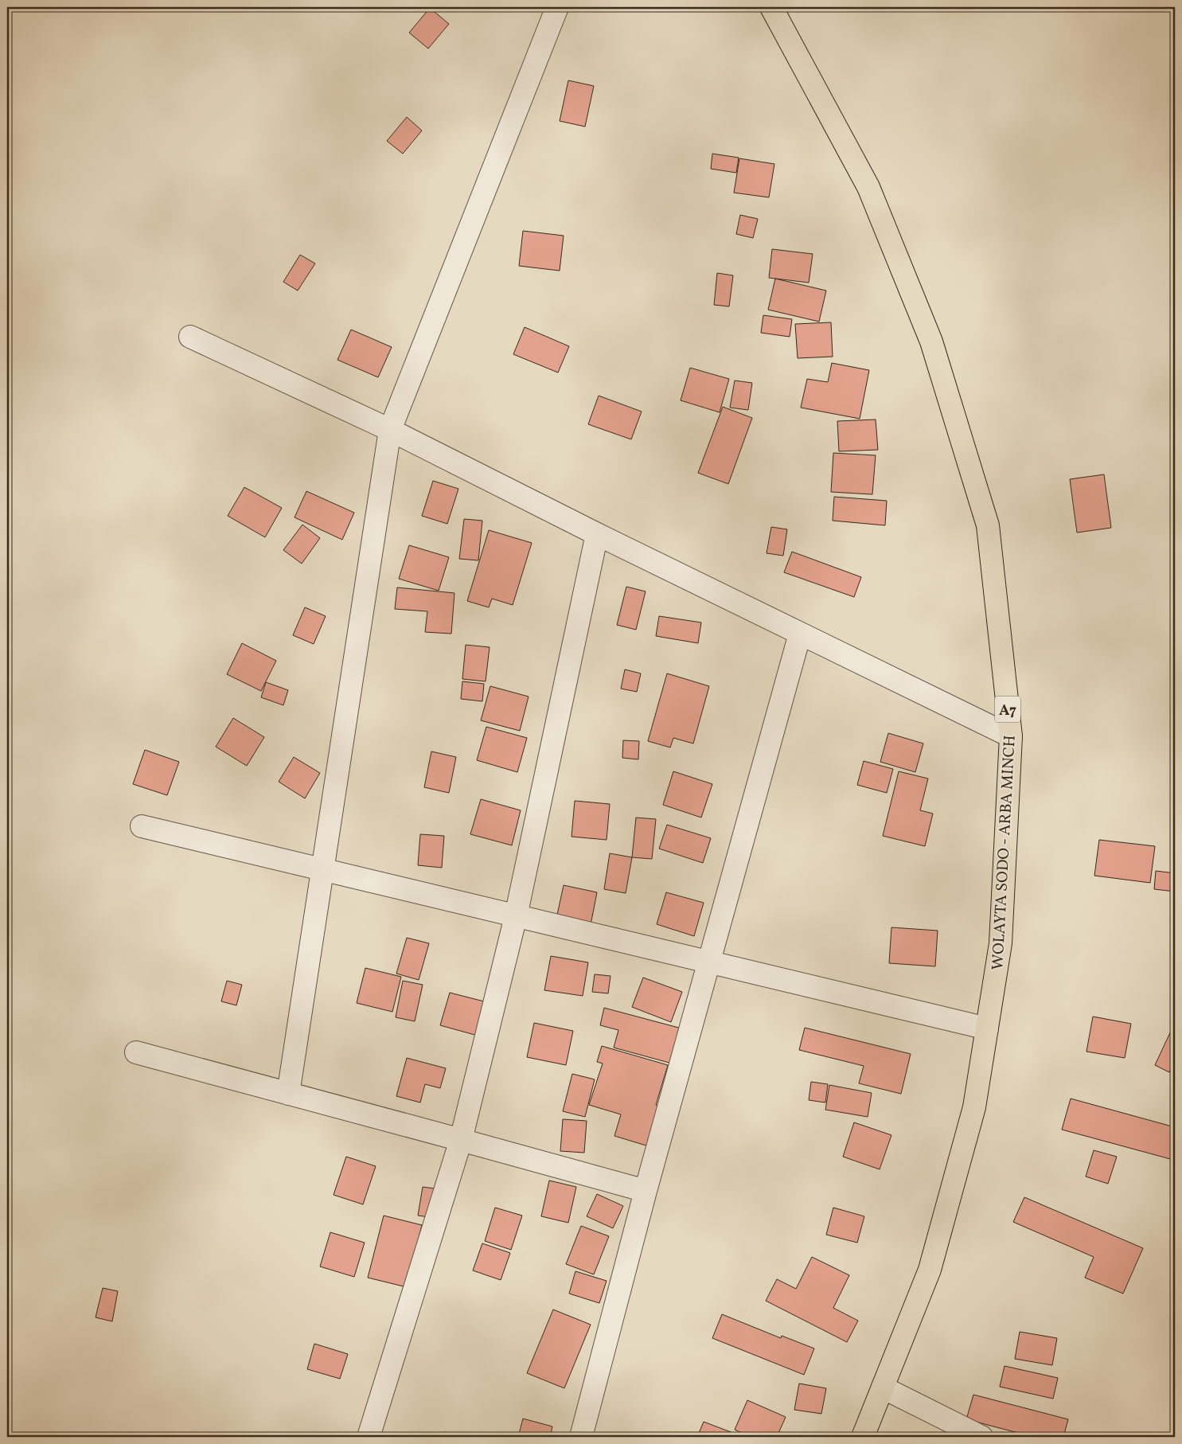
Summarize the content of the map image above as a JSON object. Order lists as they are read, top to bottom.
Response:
{
  "streets": {
    "highway": ["A7", "WOLAYTA SODO - ARBA MINCH"]
  }
}
